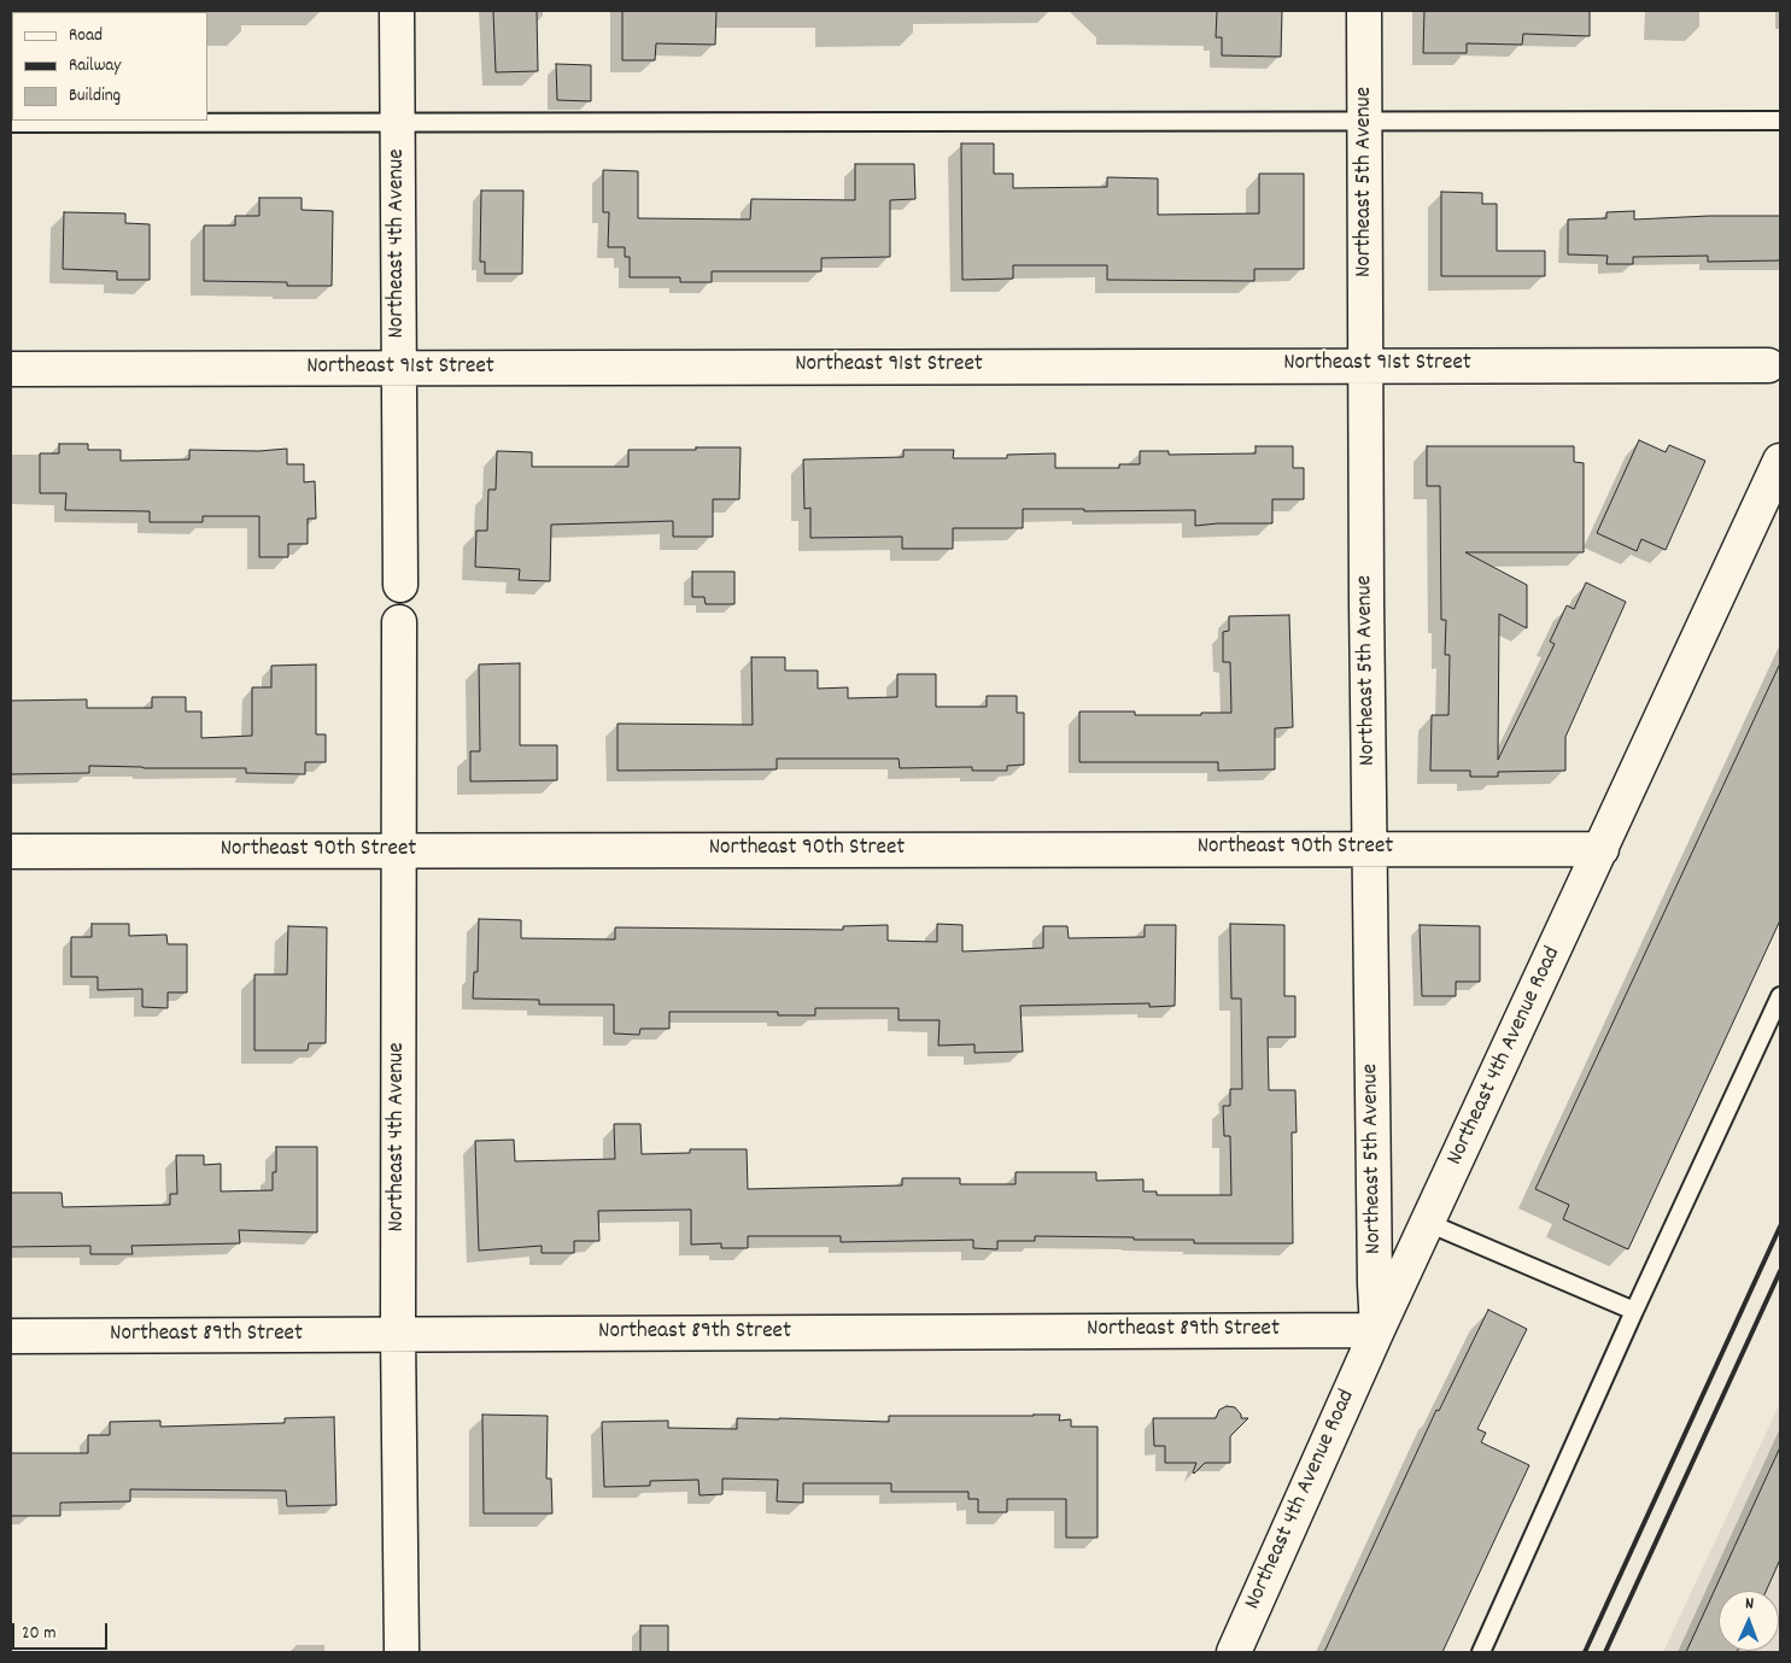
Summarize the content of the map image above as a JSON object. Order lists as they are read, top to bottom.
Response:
{
  "streets": {
    "street": [
      "Northeast 5th Avenue",
      "Northeast 4th Avenue",
      "Northeast 91st Street",
      "Northeast 90th Street",
      "Northeast 4th Avenue Road",
      "Northeast 89th Street"
    ]
  },
  "crossings": [
    ["Northeast 5th Avenue", "Northeast 91st Street"],
    ["Northeast 5th Avenue", "Northeast 90th Street"],
    ["Northeast 5th Avenue", "Northeast 4th Avenue Road"],
    ["Northeast 5th Avenue", "Northeast 89th Street"],
    ["Northeast 4th Avenue", "Northeast 91st Street"],
    ["Northeast 4th Avenue", "Northeast 90th Street"],
    ["Northeast 4th Avenue", "Northeast 89th Street"],
    ["Northeast 90th Street", "Northeast 4th Avenue Road"],
    ["Northeast 4th Avenue Road", "Northeast 89th Street"]
  ],
  "legend": ["Road", "Railway", "Building"],
  "scale_bar": "20 m",
  "north": "top"
}
